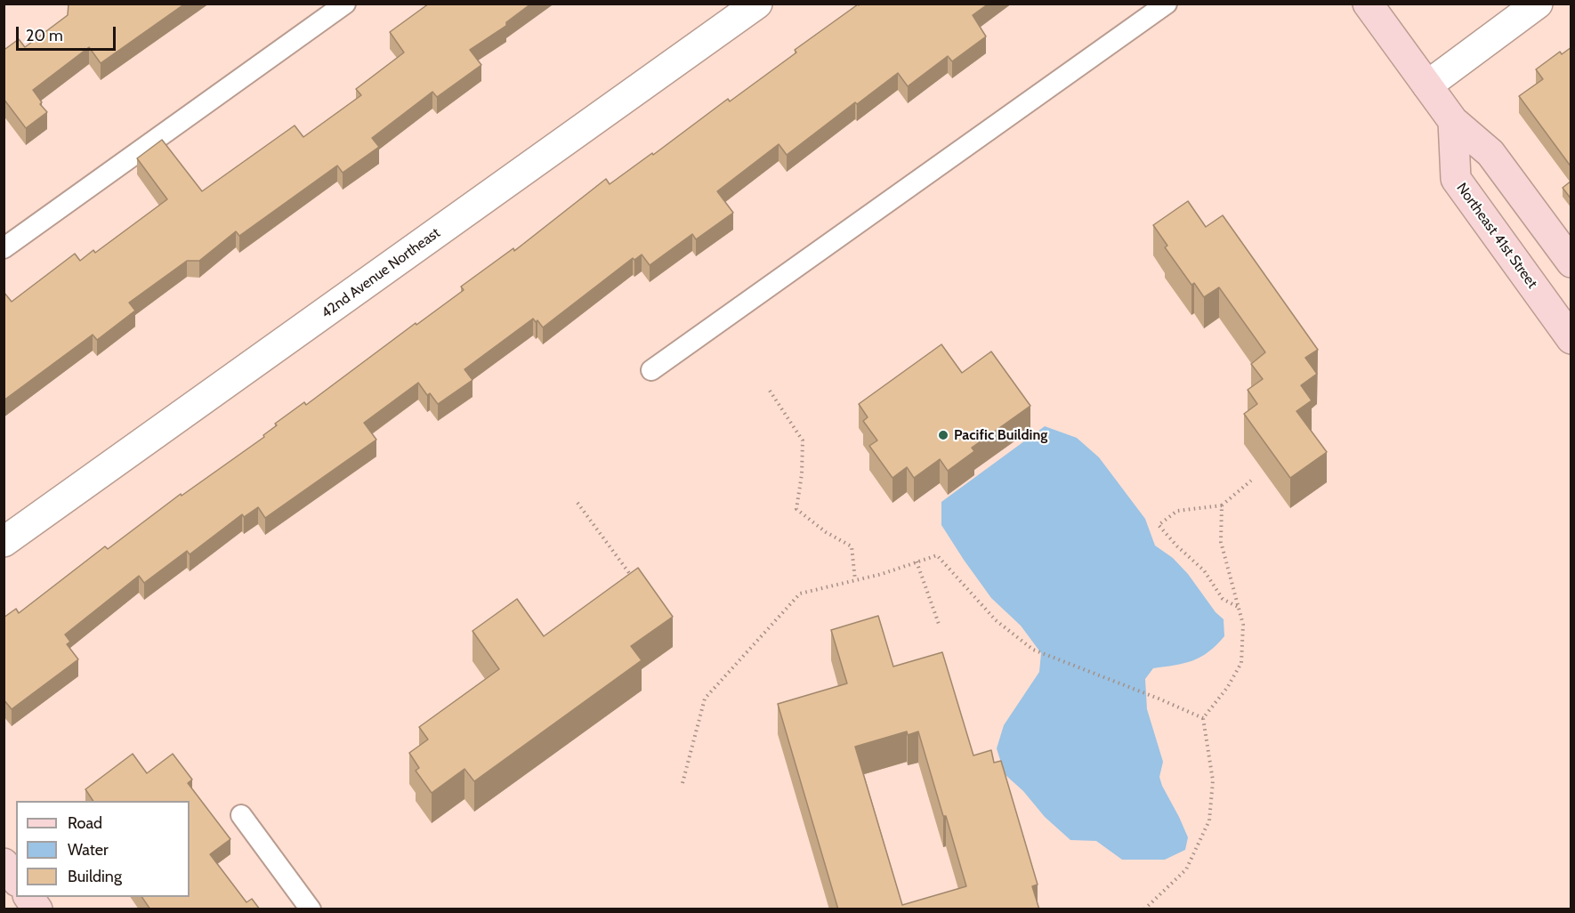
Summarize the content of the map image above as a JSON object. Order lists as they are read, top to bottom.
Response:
{
  "streets": {
    "street": ["Northeast 41st Street", "42nd Avenue Northeast"]
  },
  "places": ["Pacific Building"],
  "legend": ["Road", "Water", "Building"],
  "scale_bar": "20 m"
}
